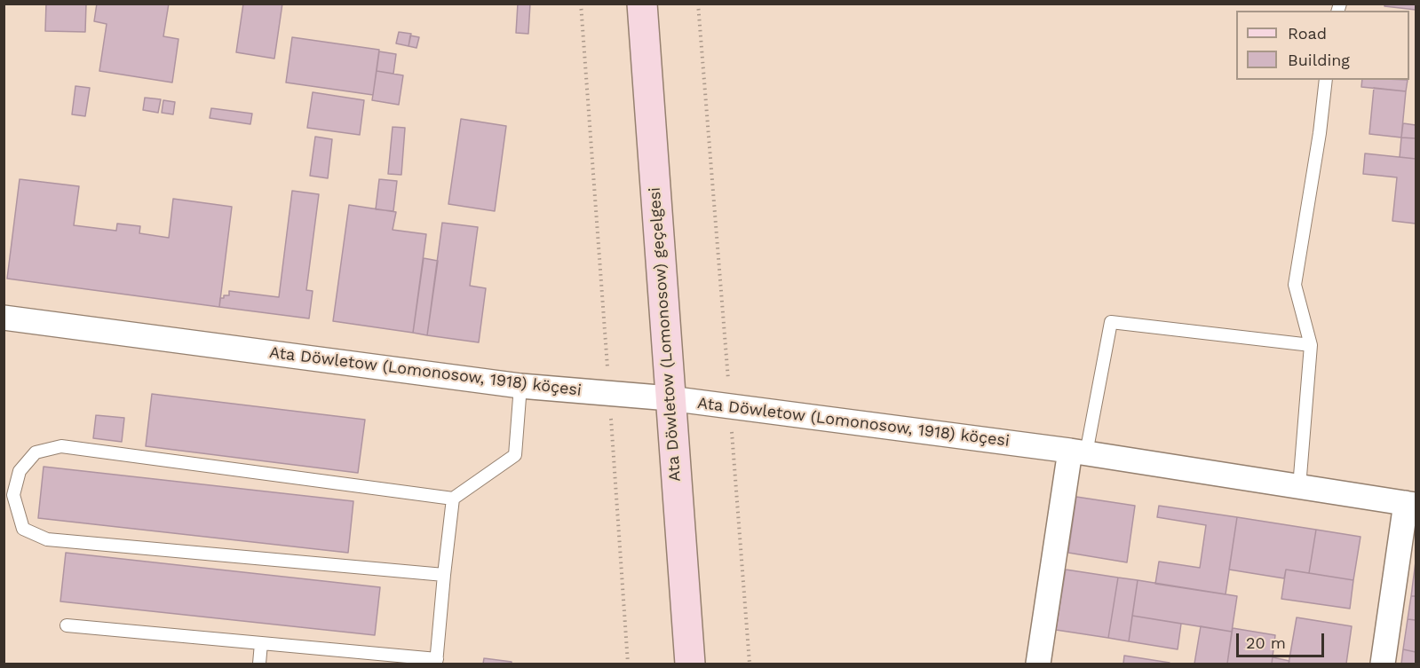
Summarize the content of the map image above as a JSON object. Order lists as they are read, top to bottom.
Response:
{
  "streets": {
    "street": ["Ata Döwletow (Lomonosow) geçelgesi", "Ata Döwletow (Lomonosow, 1918) köçesi"]
  },
  "crossings": [
    ["Ata Döwletow (Lomonosow) geçelgesi", "Ata Döwletow (Lomonosow, 1918) köçesi"]
  ],
  "legend": ["Road", "Building"],
  "scale_bar": "20 m"
}
